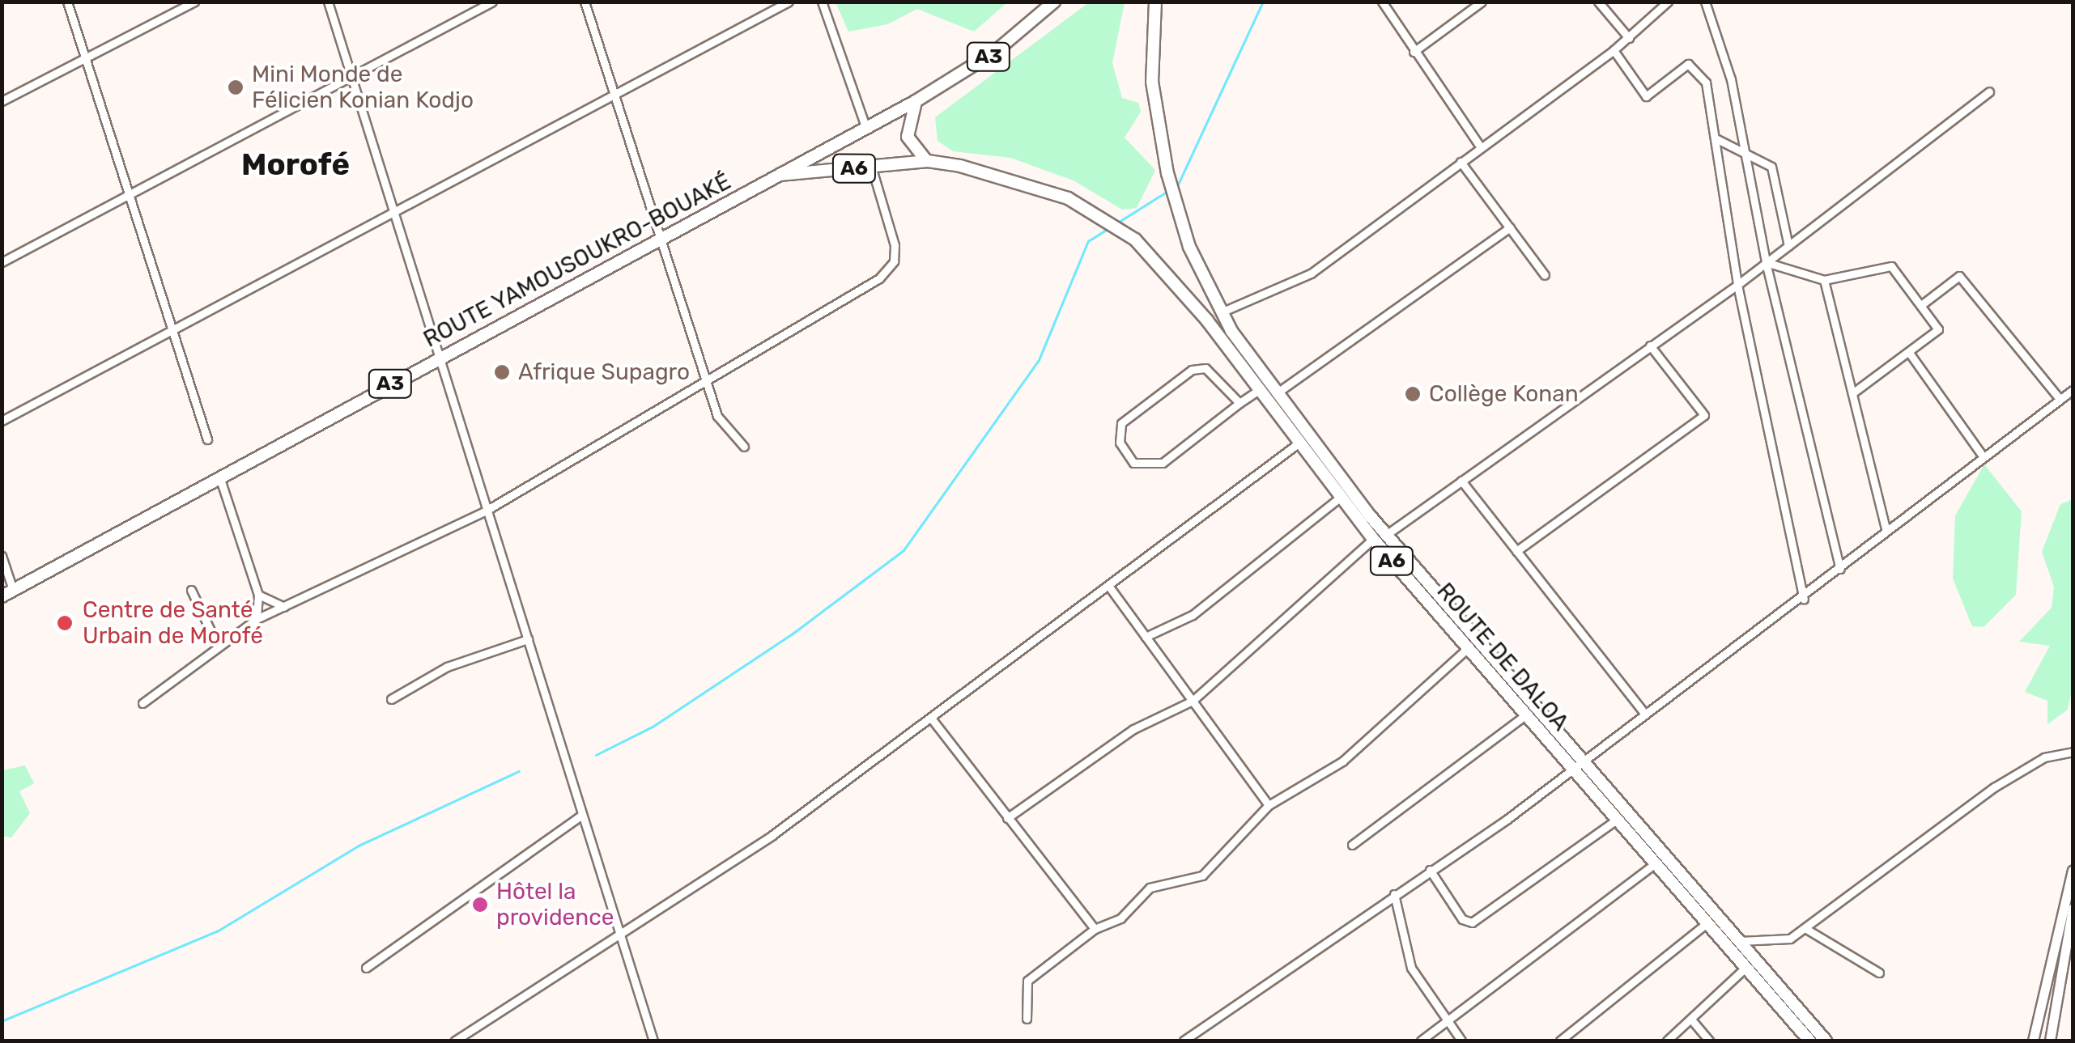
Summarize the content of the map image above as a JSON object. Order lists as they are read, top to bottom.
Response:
{
  "streets": {
    "highway": [
      "A3",
      "A6",
      "ROUTE YAMOUSOUKRO-BOUAKÉ",
      "ROUTE DE DALOA"
    ]
  },
  "crossings": [
    ["A3", "ROUTE YAMOUSOUKRO-BOUAKÉ"],
    ["A6", "ROUTE YAMOUSOUKRO-BOUAKÉ"],
    ["A6", "ROUTE DE DALOA"]
  ],
  "districts": ["Morofé"],
  "places": [
    "Mini Monde de Félicien Konian Kodjo",
    "Afrique Supagro",
    "Collège Konan",
    "Centre de Santé Urbain de Morofé",
    "Hôtel la providence"
  ]
}
